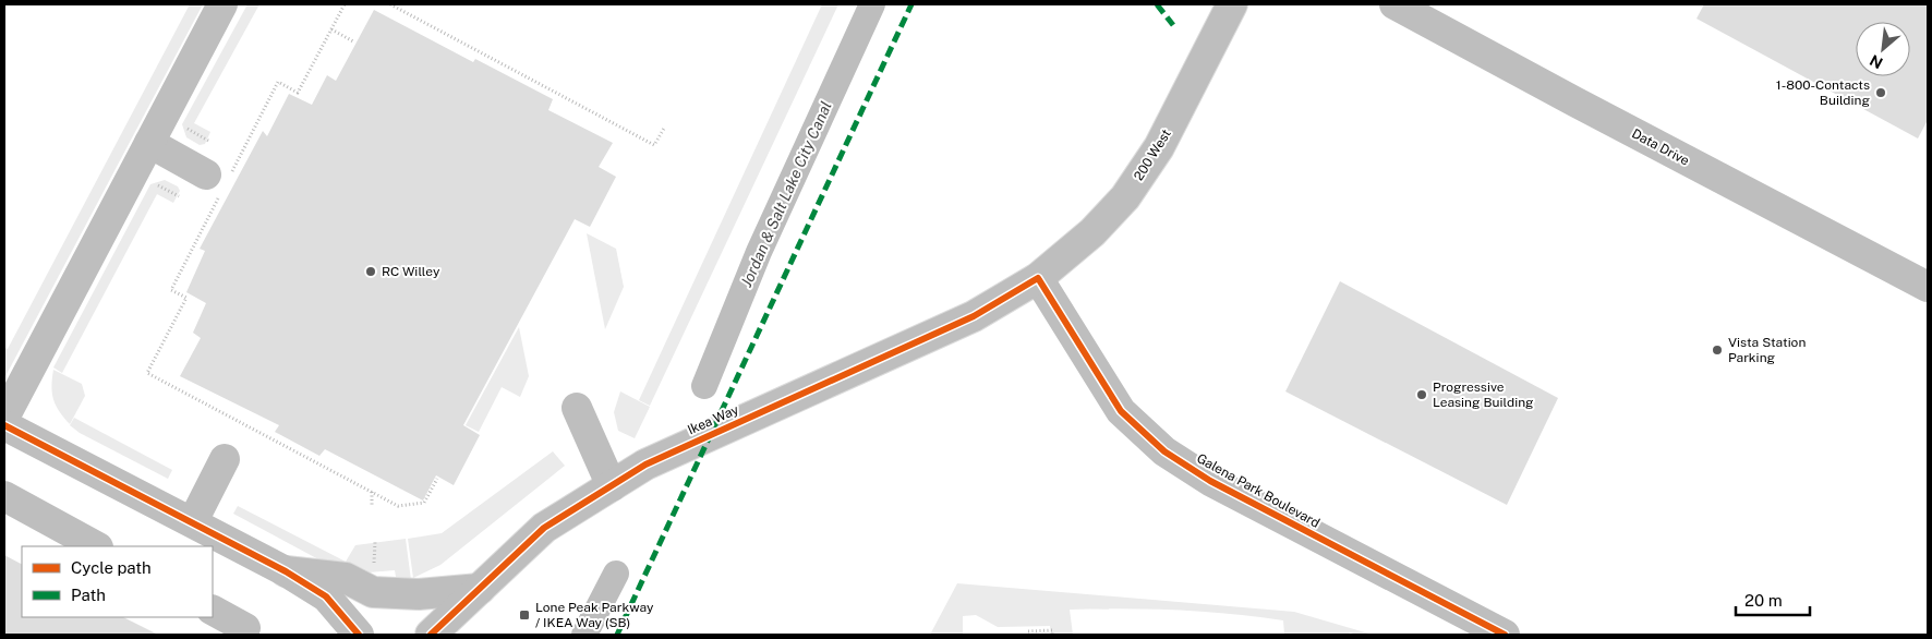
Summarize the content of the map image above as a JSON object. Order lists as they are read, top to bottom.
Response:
{
  "streets": {
    "main road": [
      "Data Drive",
      "200 West",
      "Ikea Way",
      "Galena Park Boulevard"
    ]
  },
  "crossings": [
    ["200 West", "Ikea Way"],
    ["200 West", "Galena Park Boulevard"],
    ["Ikea Way", "Galena Park Boulevard"]
  ],
  "water": ["Jordan & Salt Lake City Canal"],
  "places": {
    "other": [
      "1-800-Contacts Building",
      "RC Willey",
      "Vista Station Parking",
      "Progressive Leasing Building"
    ],
    "transit": ["Lone Peak Parkway / IKEA Way (SB)"]
  },
  "legend": ["Cycle path", "Path"],
  "scale_bar": "20 m",
  "north": "bottom left"
}
